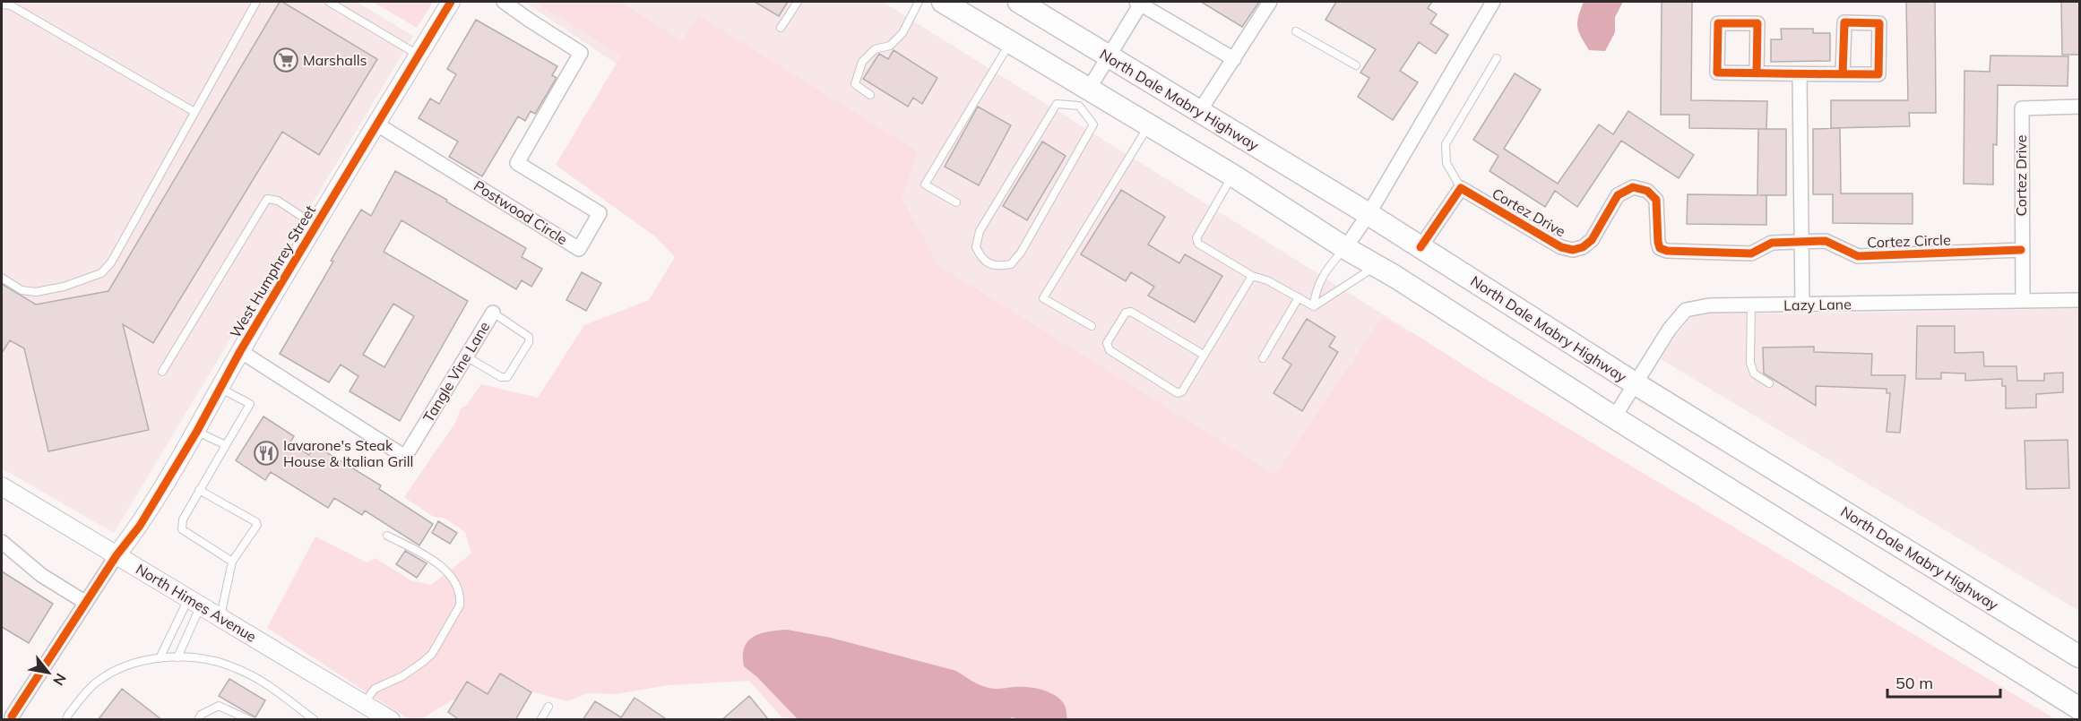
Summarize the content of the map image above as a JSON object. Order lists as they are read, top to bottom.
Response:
{
  "streets": {
    "main road": ["North Dale Mabry Highway"],
    "street": [
      "Cortez Drive",
      "Postwood Circle",
      "Cortez Circle",
      "West Humphrey Street",
      "Lazy Lane",
      "Tangle Vine Lane",
      "North Himes Avenue"
    ]
  },
  "crossings": [
    ["North Dale Mabry Highway", "Lazy Lane"],
    ["Cortez Drive", "Cortez Circle"],
    ["Cortez Drive", "Lazy Lane"],
    ["Postwood Circle", "West Humphrey Street"],
    ["West Humphrey Street", "Tangle Vine Lane"],
    ["West Humphrey Street", "North Himes Avenue"]
  ],
  "places": {
    "supermarket": ["Marshalls"],
    "restaurant": ["Iavarone's Steak House & Italian Grill"]
  },
  "scale_bar": "50 m",
  "north": "bottom right"
}
